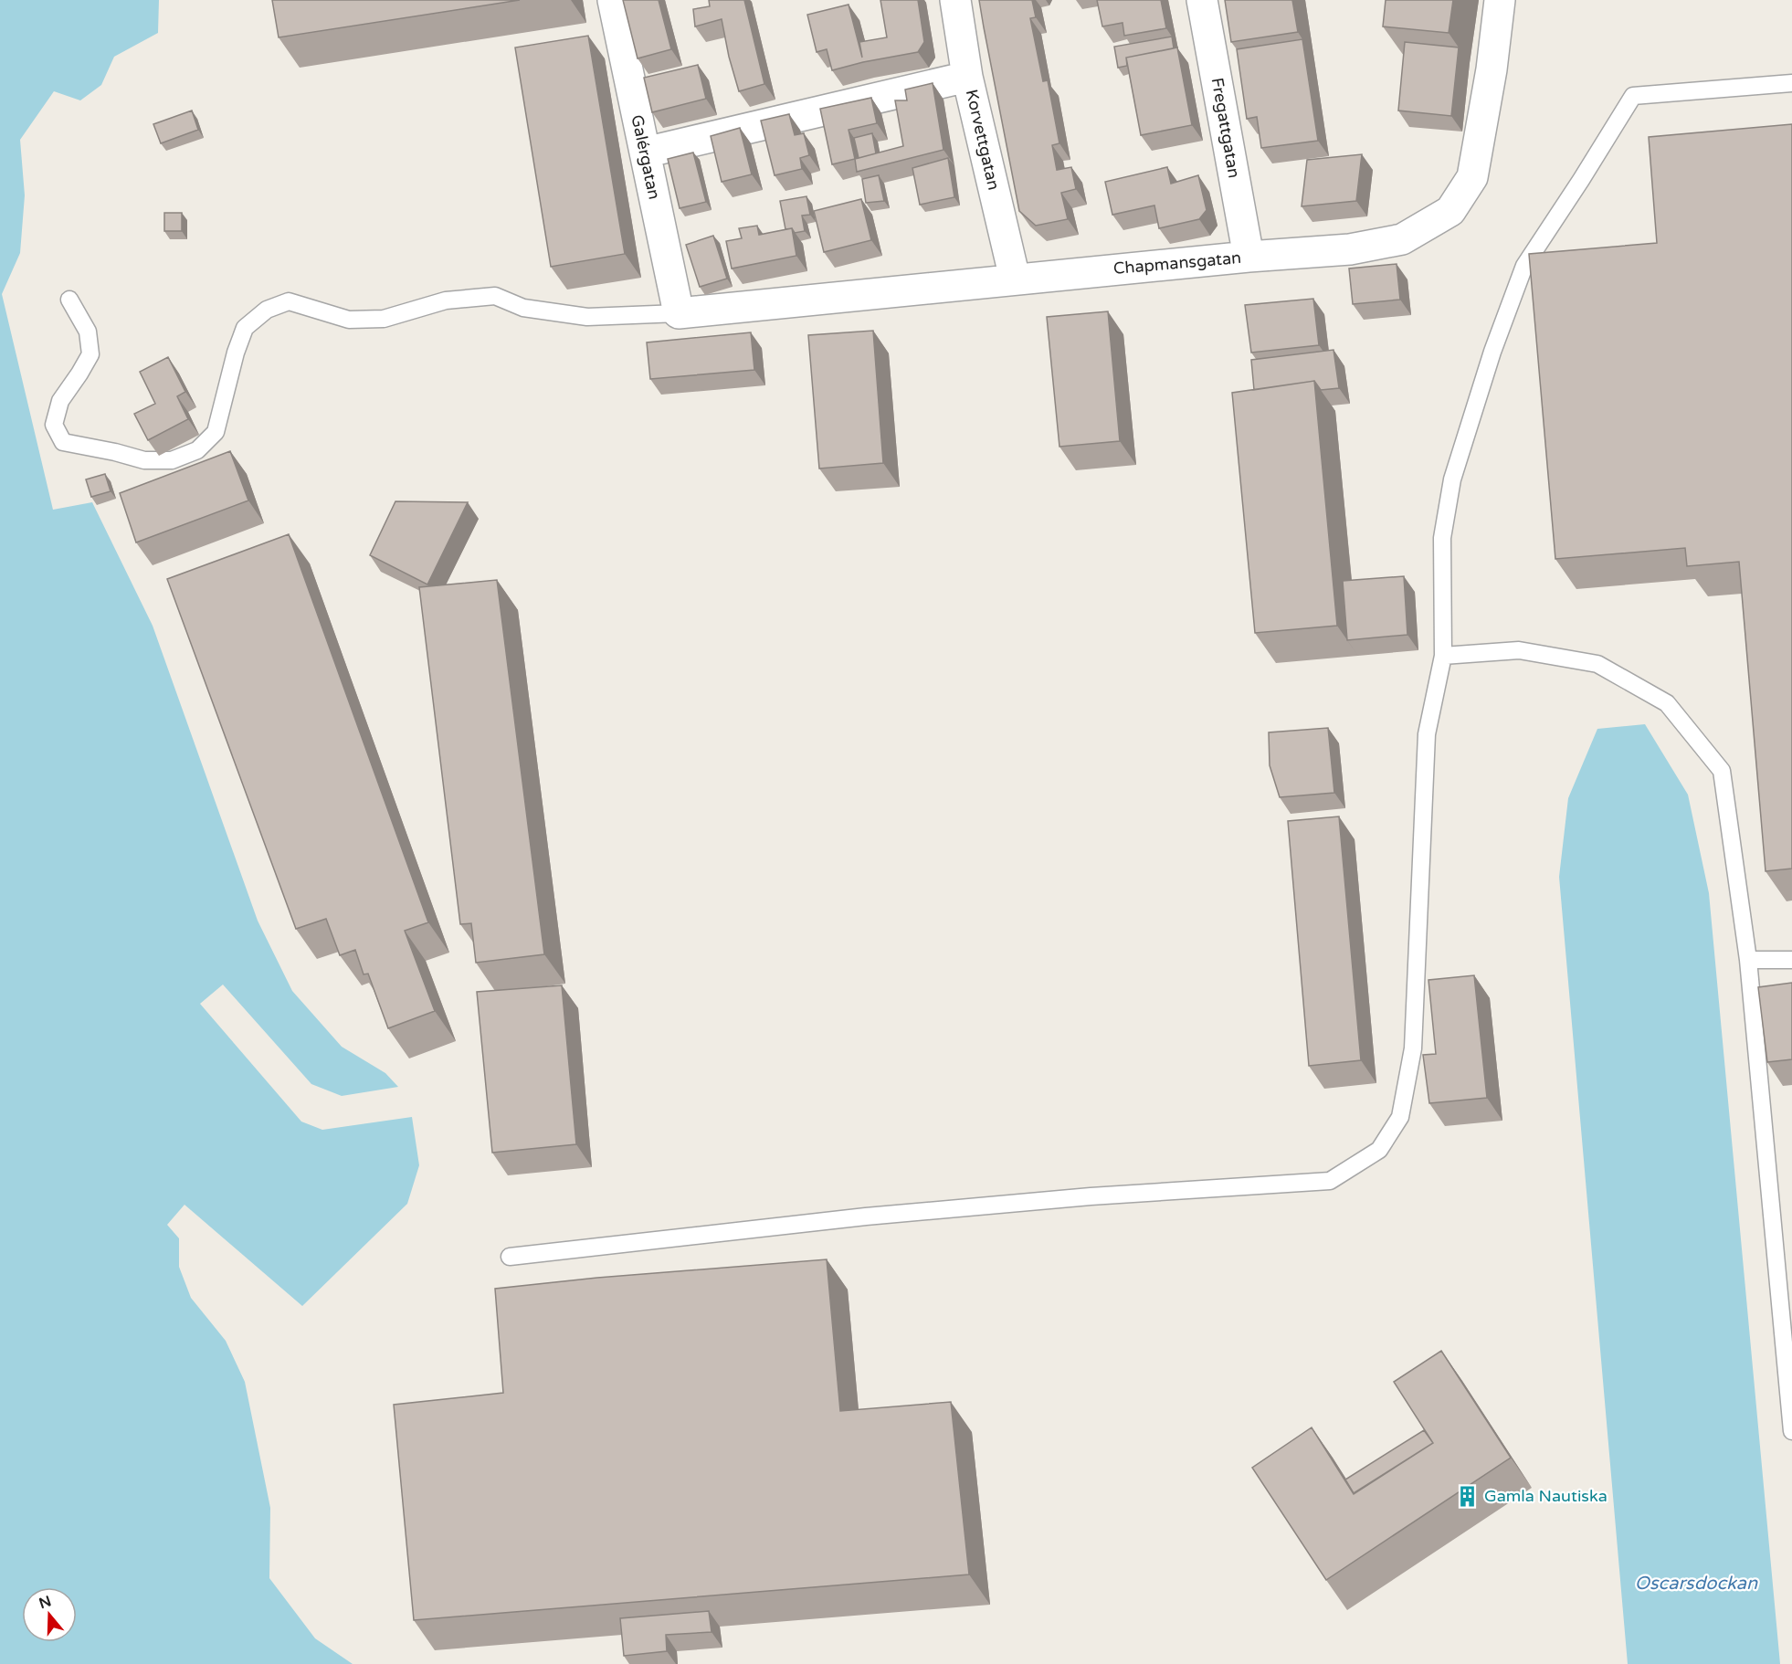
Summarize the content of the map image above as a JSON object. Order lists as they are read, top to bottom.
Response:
{
  "streets": {
    "street": [
      "Fregattgatan",
      "Korvettgatan",
      "Galérgatan",
      "Chapmansgatan"
    ]
  },
  "crossings": [
    ["Fregattgatan", "Chapmansgatan"],
    ["Korvettgatan", "Chapmansgatan"],
    ["Galérgatan", "Chapmansgatan"]
  ],
  "water": ["Oscarsdockan"],
  "places": {
    "building": ["Gamla Nautiska"]
  },
  "north": "top"
}
